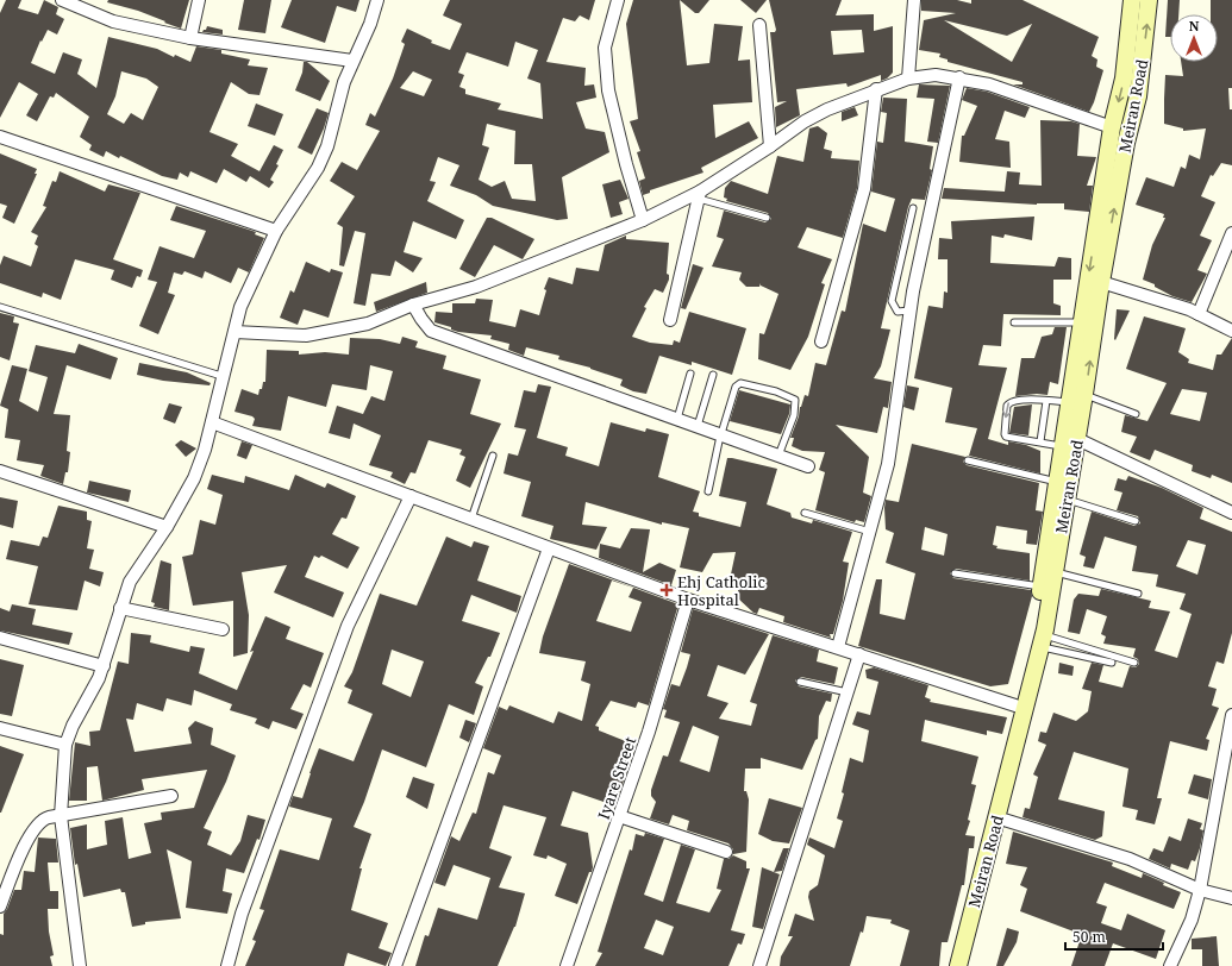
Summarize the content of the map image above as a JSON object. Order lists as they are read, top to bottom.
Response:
{
  "streets": {
    "main road": ["Meiran Road"],
    "street": ["Iyare Street"]
  },
  "places": {
    "health": ["Ehj Catholic Hospital"]
  },
  "scale_bar": "50 m",
  "north": "top"
}
